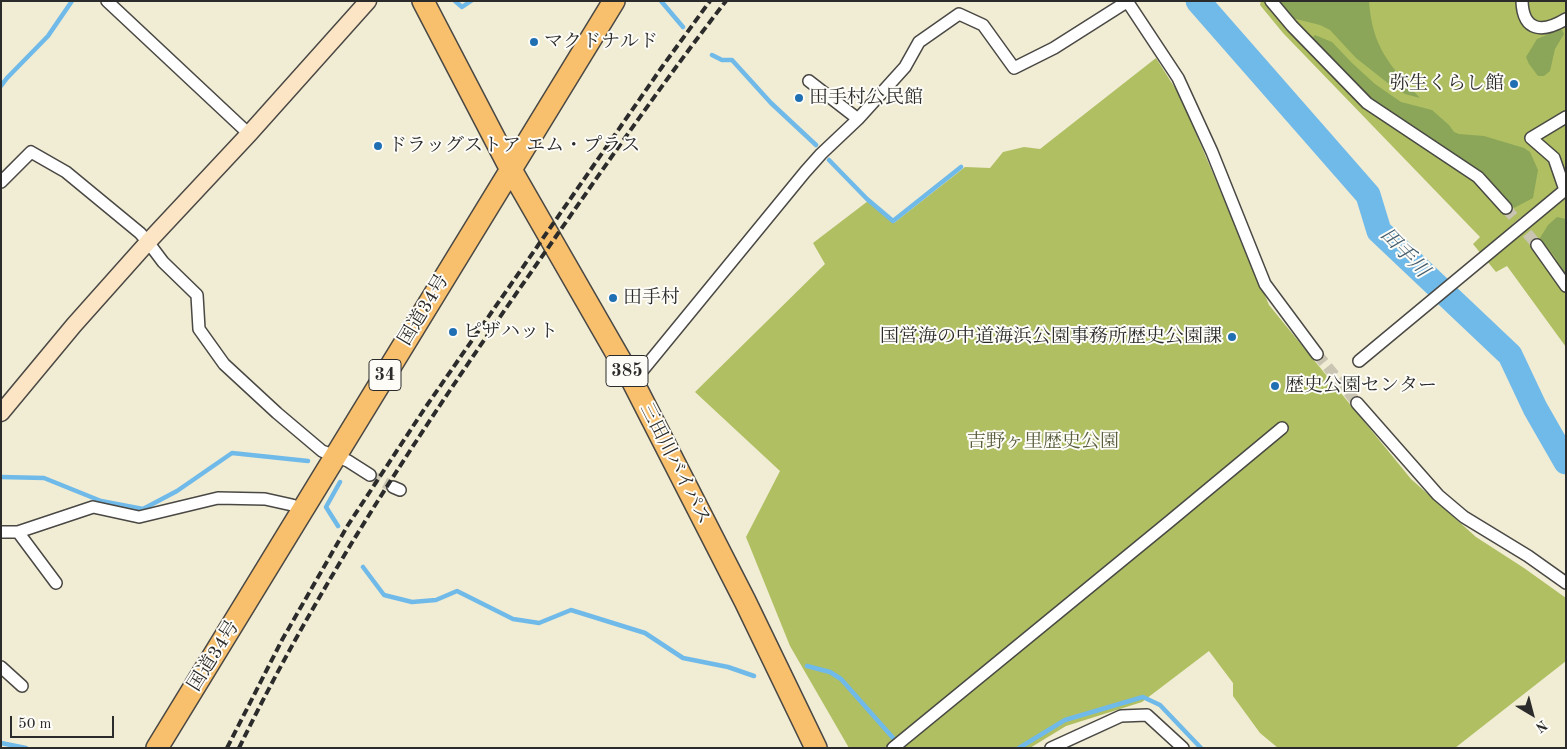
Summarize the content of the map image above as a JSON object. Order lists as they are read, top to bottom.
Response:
{
  "streets": {
    "highway": [
      "国道34号",
      "385",
      "34",
      "三田川バイパス"
    ]
  },
  "crossings": [
    ["国道34号", "三田川バイパス"]
  ],
  "water": ["田手川"],
  "parks": ["吉野ヶ里歴史公園"],
  "places": [
    "マクドナルド",
    "弥生くらし館",
    "田手村公民館",
    "ドラッグストア エム・プラス",
    "田手村",
    "ピザハット",
    "国営海の中道海浜公園事務所歴史公園課",
    "歴史公園センター"
  ],
  "scale_bar": "50 m",
  "north": "bottom right"
}
